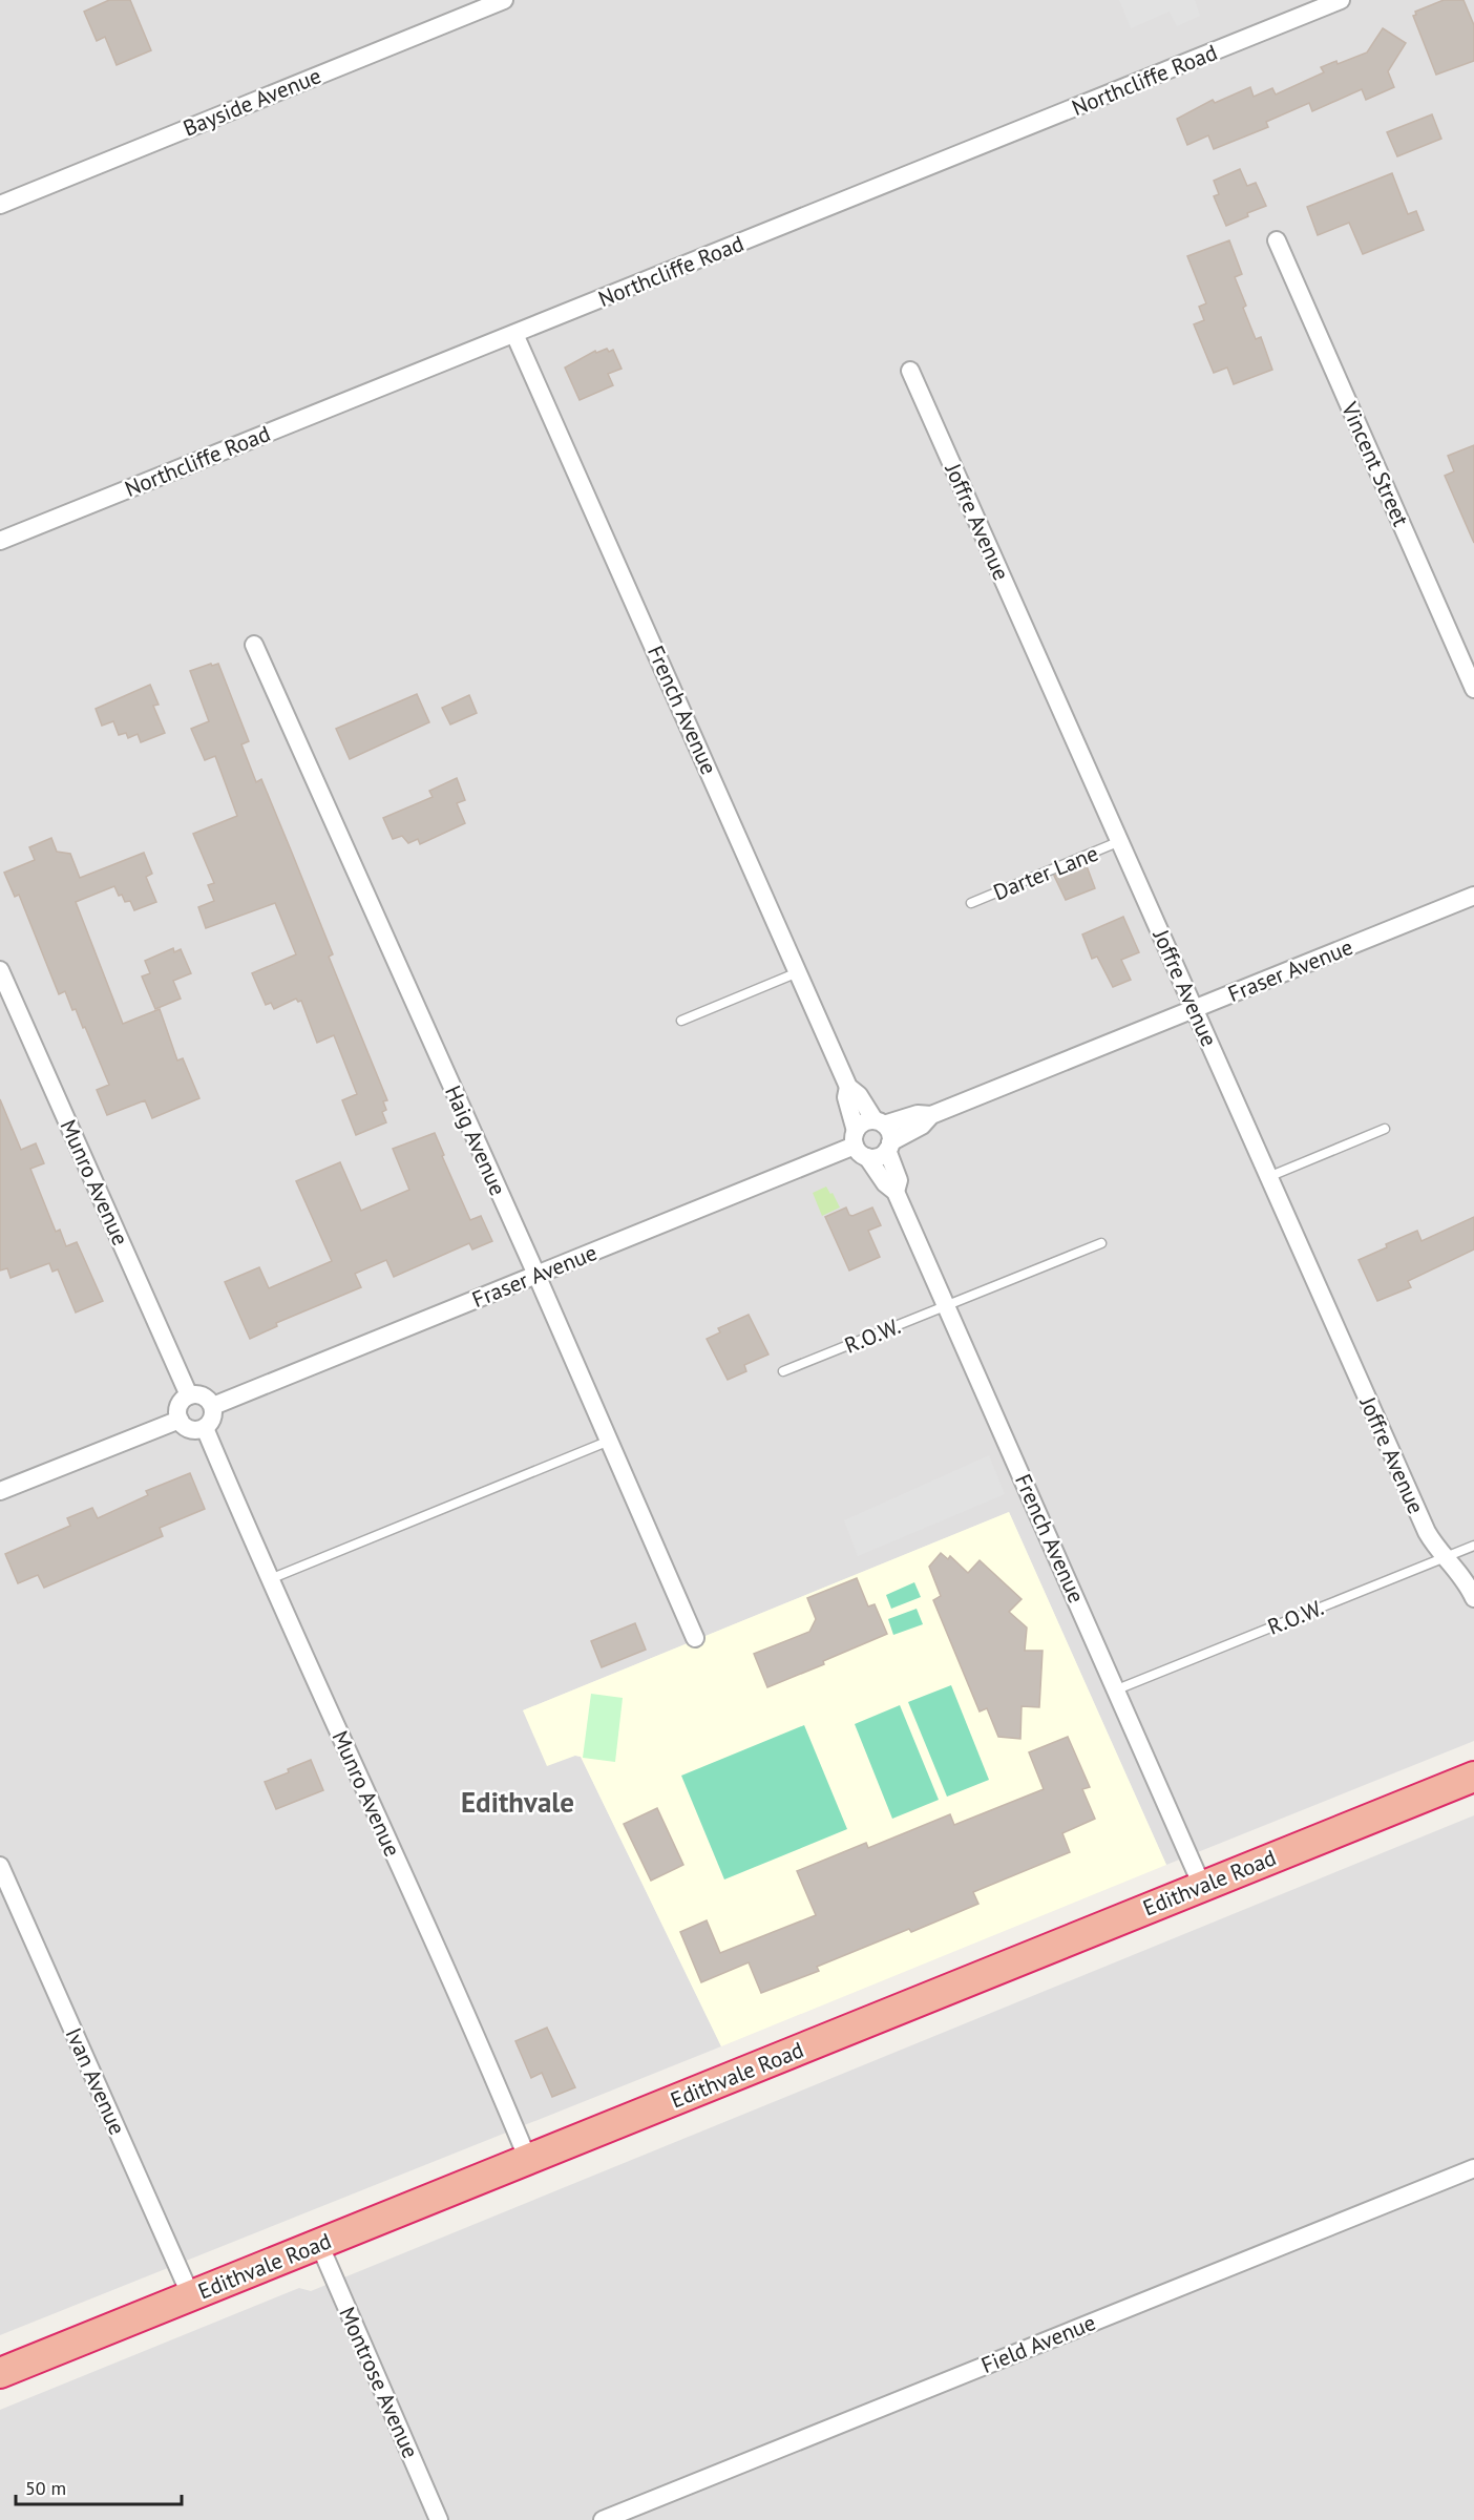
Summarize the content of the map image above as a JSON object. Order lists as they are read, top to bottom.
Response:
{
  "streets": {
    "highway": ["Edithvale Road"],
    "street": [
      "Northcliffe Road",
      "Bayside Avenue",
      "Vincent Street",
      "Joffre Avenue",
      "French Avenue",
      "Fraser Avenue",
      "Haig Avenue",
      "Munro Avenue",
      "Ivan Avenue",
      "Field Avenue",
      "Montrose Avenue"
    ],
    "lane": ["Darter Lane", "R.O.W."]
  },
  "crossings": [
    ["Northcliffe Road", "French Avenue"],
    ["Joffre Avenue", "Darter Lane"],
    ["Joffre Avenue", "Fraser Avenue"],
    ["Joffre Avenue", "R.O.W."],
    ["French Avenue", "Fraser Avenue"],
    ["French Avenue", "R.O.W."],
    ["French Avenue", "Edithvale Road"],
    ["Fraser Avenue", "Haig Avenue"],
    ["Fraser Avenue", "Munro Avenue"],
    ["Munro Avenue", "Edithvale Road"],
    ["Edithvale Road", "Ivan Avenue"],
    ["Edithvale Road", "Montrose Avenue"]
  ],
  "districts": ["Edithvale"],
  "scale_bar": "50 m"
}
